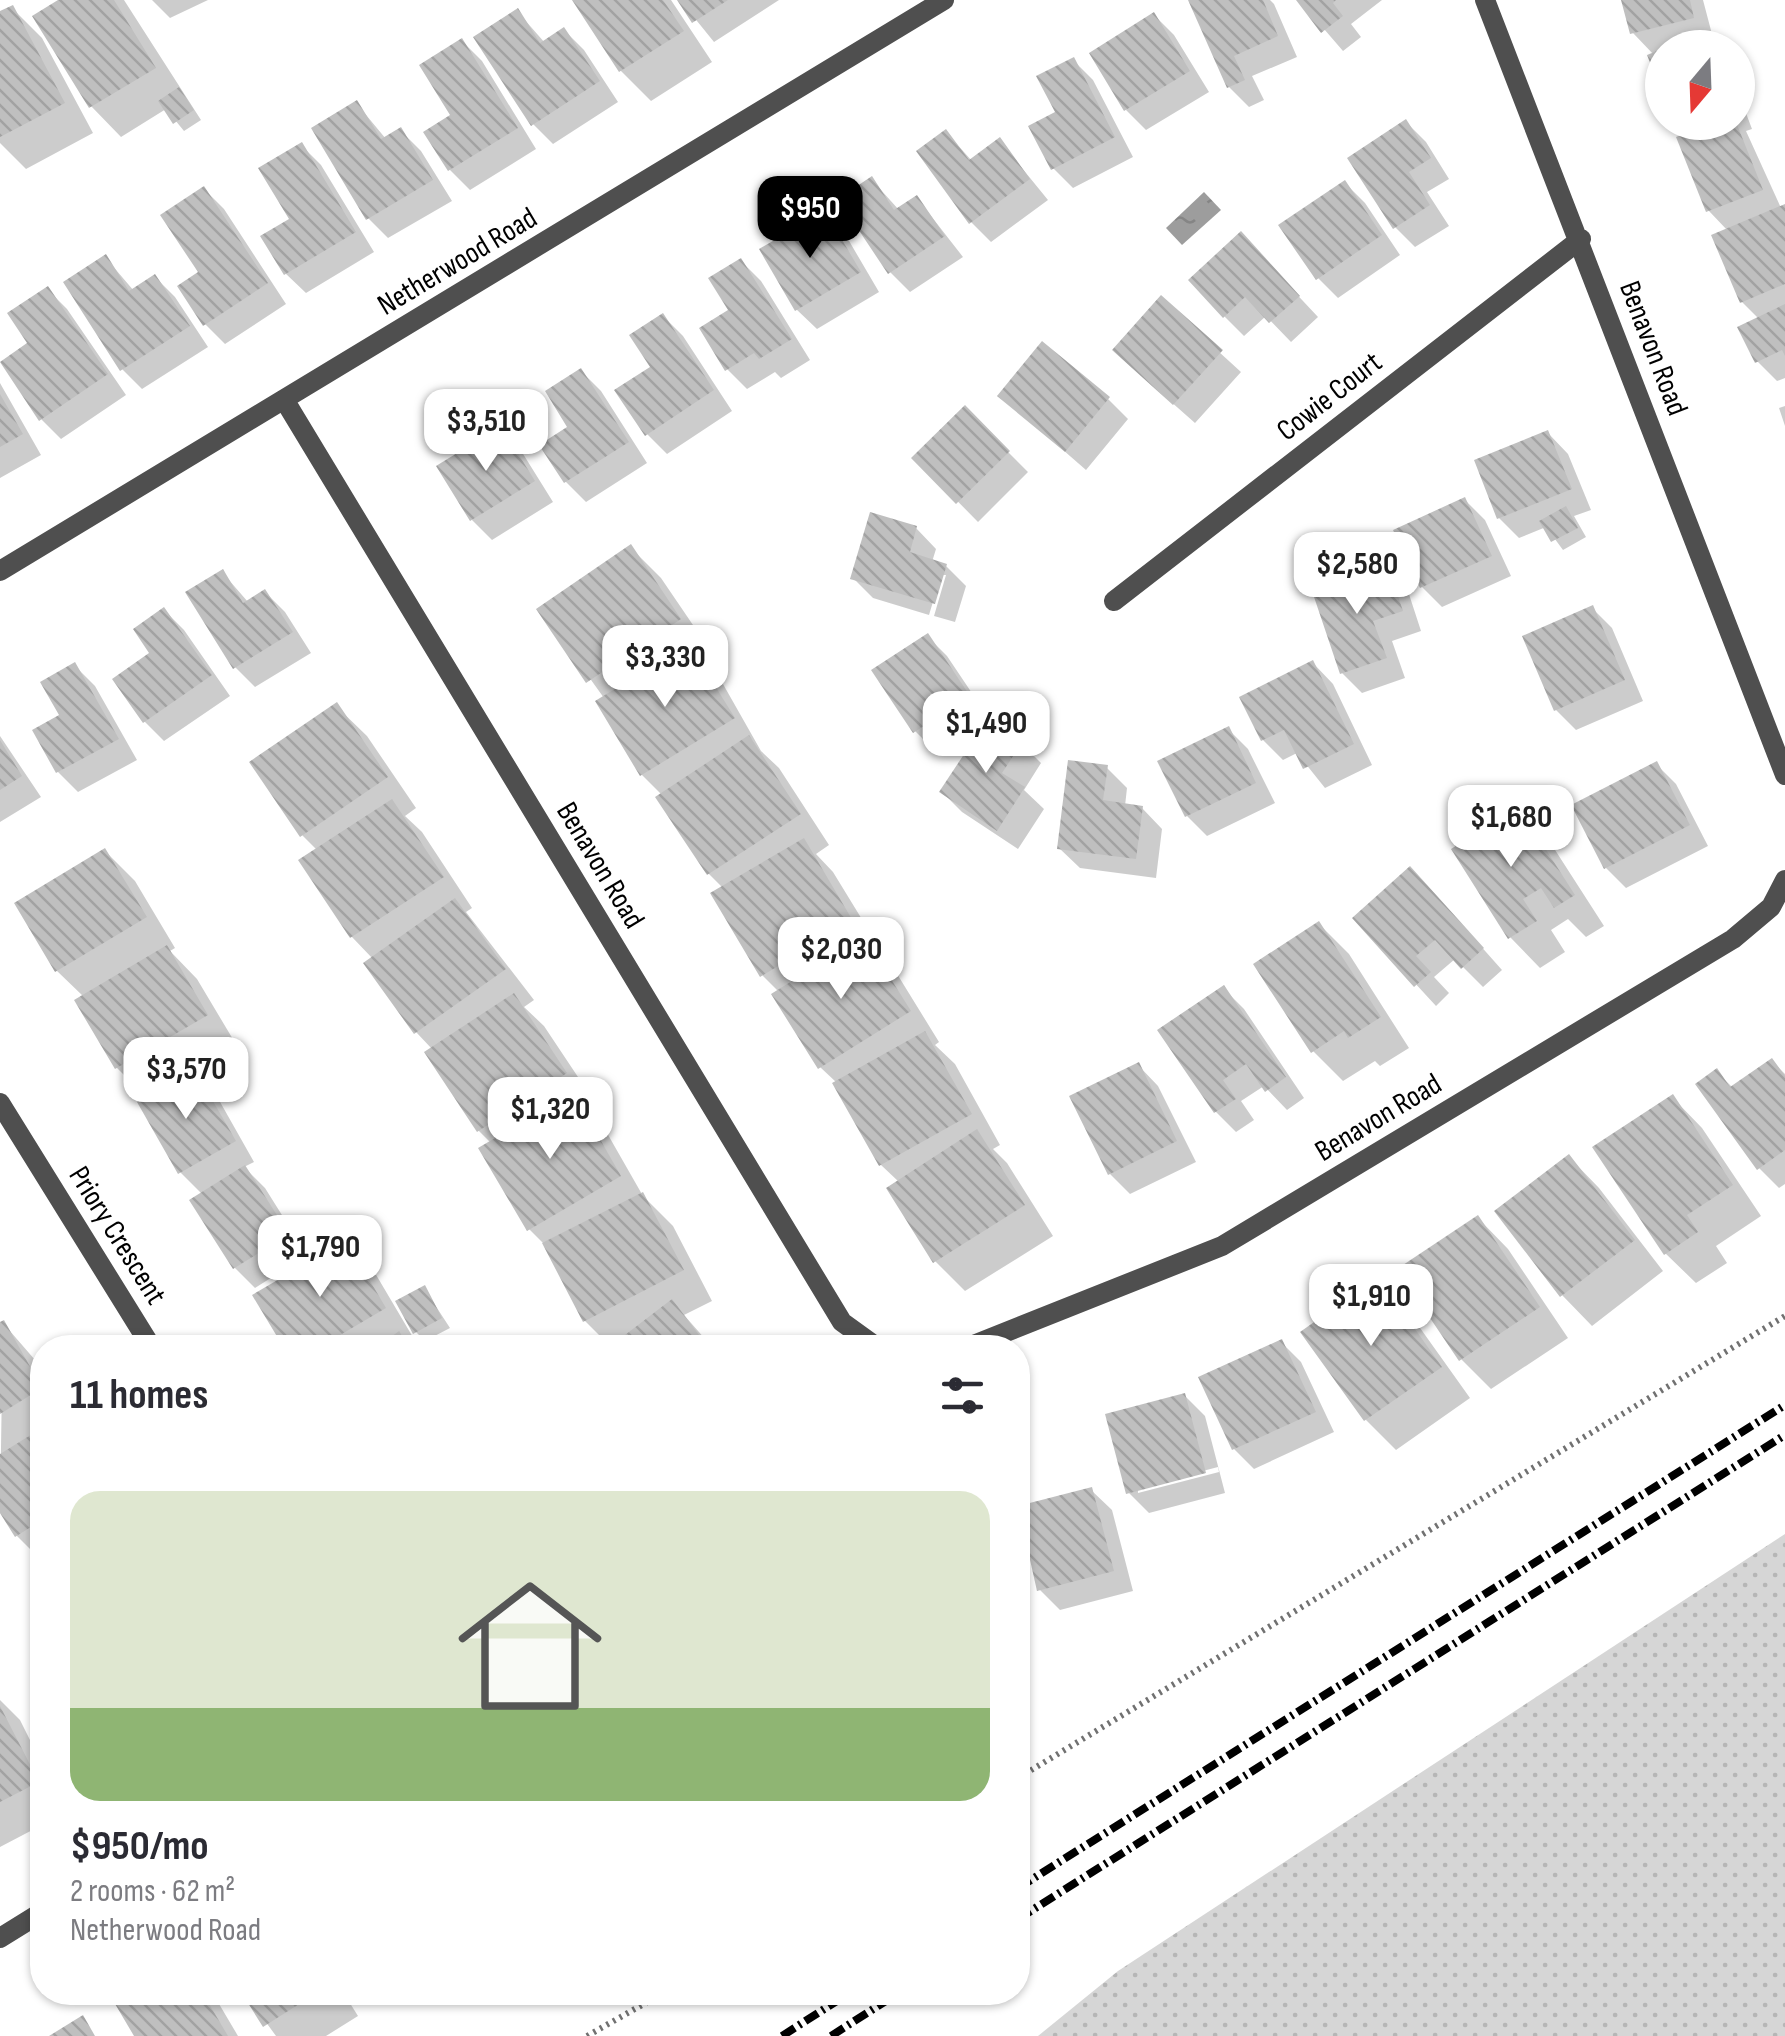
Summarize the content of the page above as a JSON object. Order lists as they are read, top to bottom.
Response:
{
  "streets": {
    "street": [
      "Netherwood Road",
      "Benavon Road",
      "Cowie Court",
      "Priory Crescent"
    ]
  },
  "crossings": [
    ["Netherwood Road", "Benavon Road"],
    ["Benavon Road", "Cowie Court"]
  ],
  "north": "bottom",
  "page": {
    "price": [
      "$950",
      "$3,510",
      "$2,580",
      "$3,330",
      "$1,490",
      "$1,680",
      "$2,030",
      "$3,570",
      "$1,320",
      "$1,790",
      "$1,910"
    ],
    "heading": "11 homes",
    "list": [
      {
        "name": "$950/mo",
        "note": "2 rooms · 62 m² · Netherwood Road"
      }
    ]
  }
}
